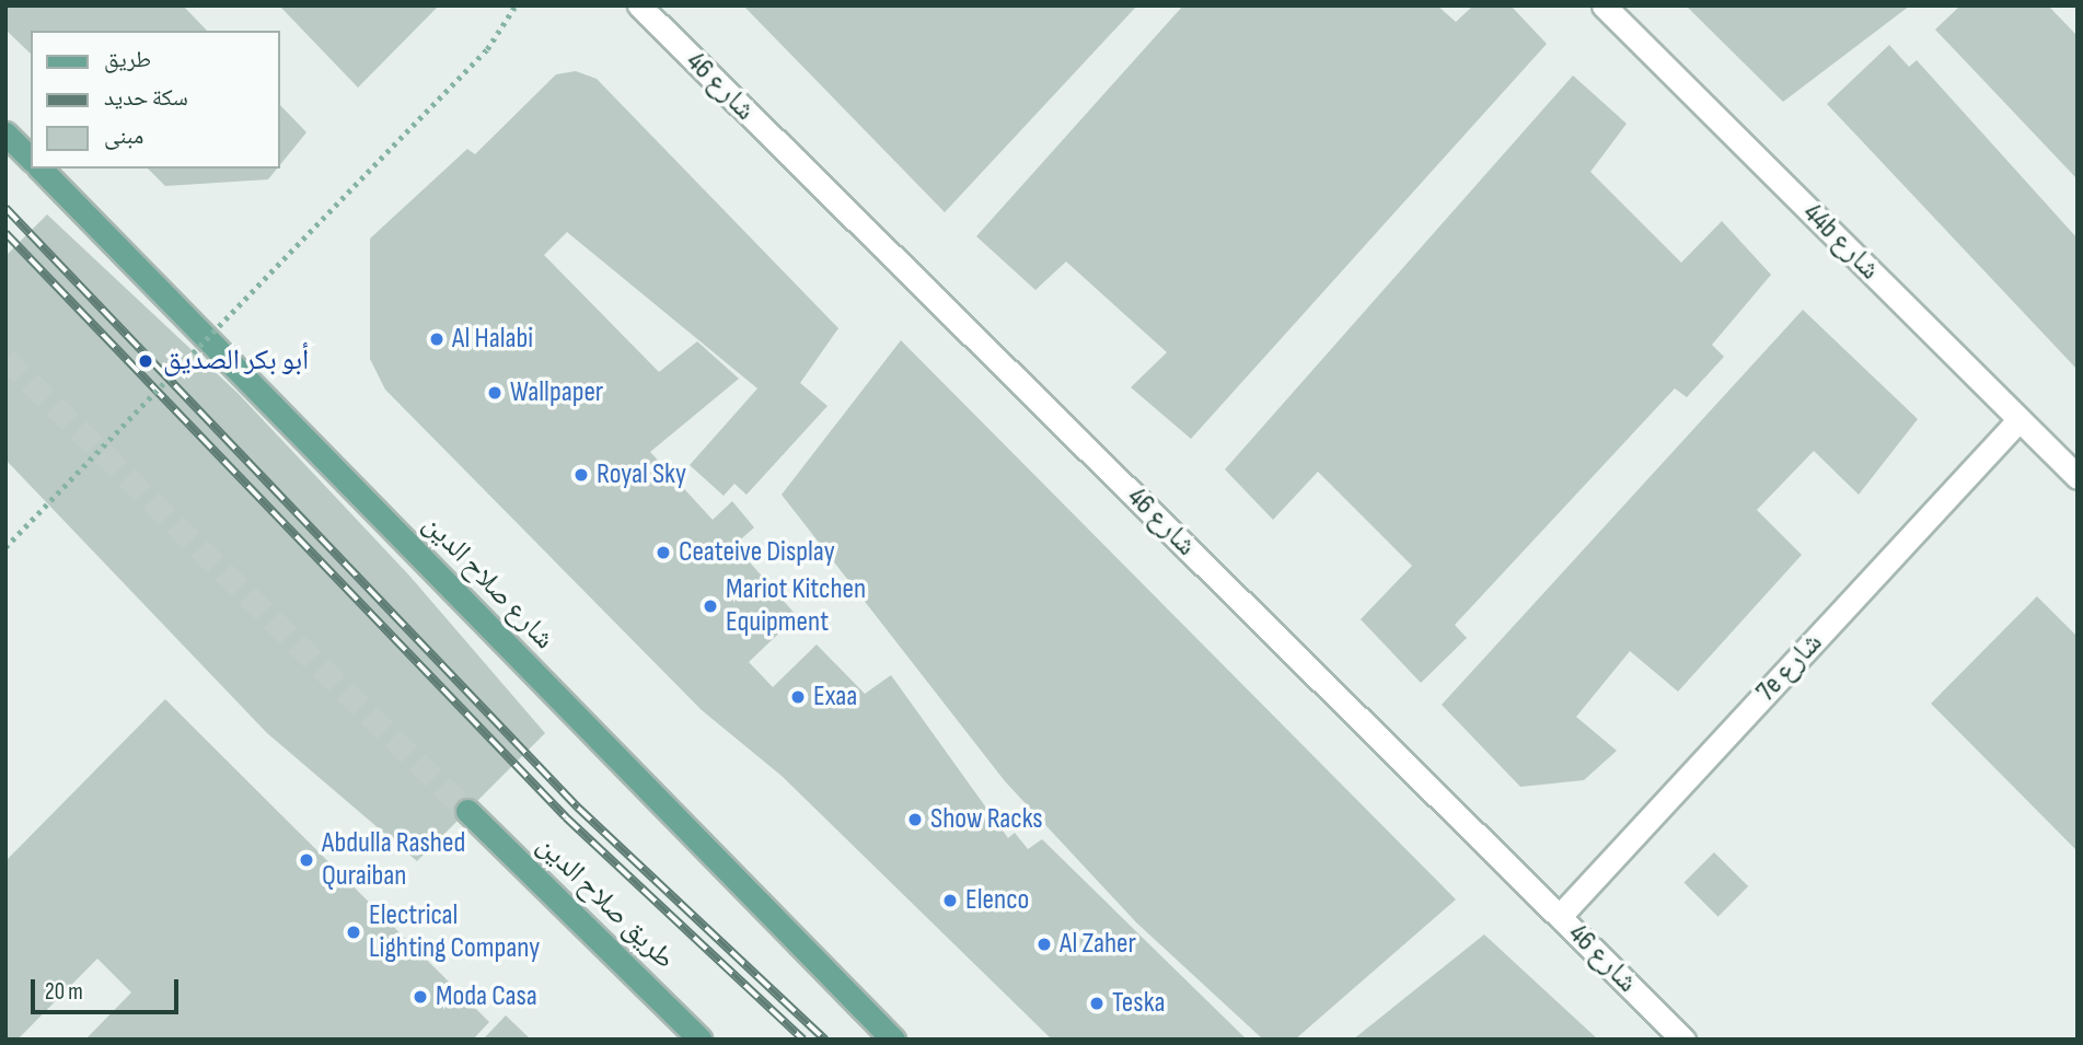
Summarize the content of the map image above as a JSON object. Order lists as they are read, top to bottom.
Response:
{
  "streets": {
    "main road": ["شارع صلاح الدين", "طريق صلاح الدين"],
    "street": ["شارع 46", "44b شارع", "7e شارع"]
  },
  "crossings": [
    ["شارع 46", "7e شارع"],
    ["44b شارع", "7e شارع"]
  ],
  "places": [
    "Al Halabi",
    "أبو بكر الصديق",
    "Wallpaper",
    "Royal Sky",
    "Ceateive Display",
    "Mariot Kitchen Equipment",
    "Exaa",
    "Show Racks",
    "Abdulla Rashed Quraiban",
    "Elenco",
    "Electrical Lighting Company",
    "Al Zaher",
    "Moda Casa",
    "Teska"
  ],
  "legend": ["طريق", "سكة حديد", "مبنى"],
  "scale_bar": "20 m"
}
